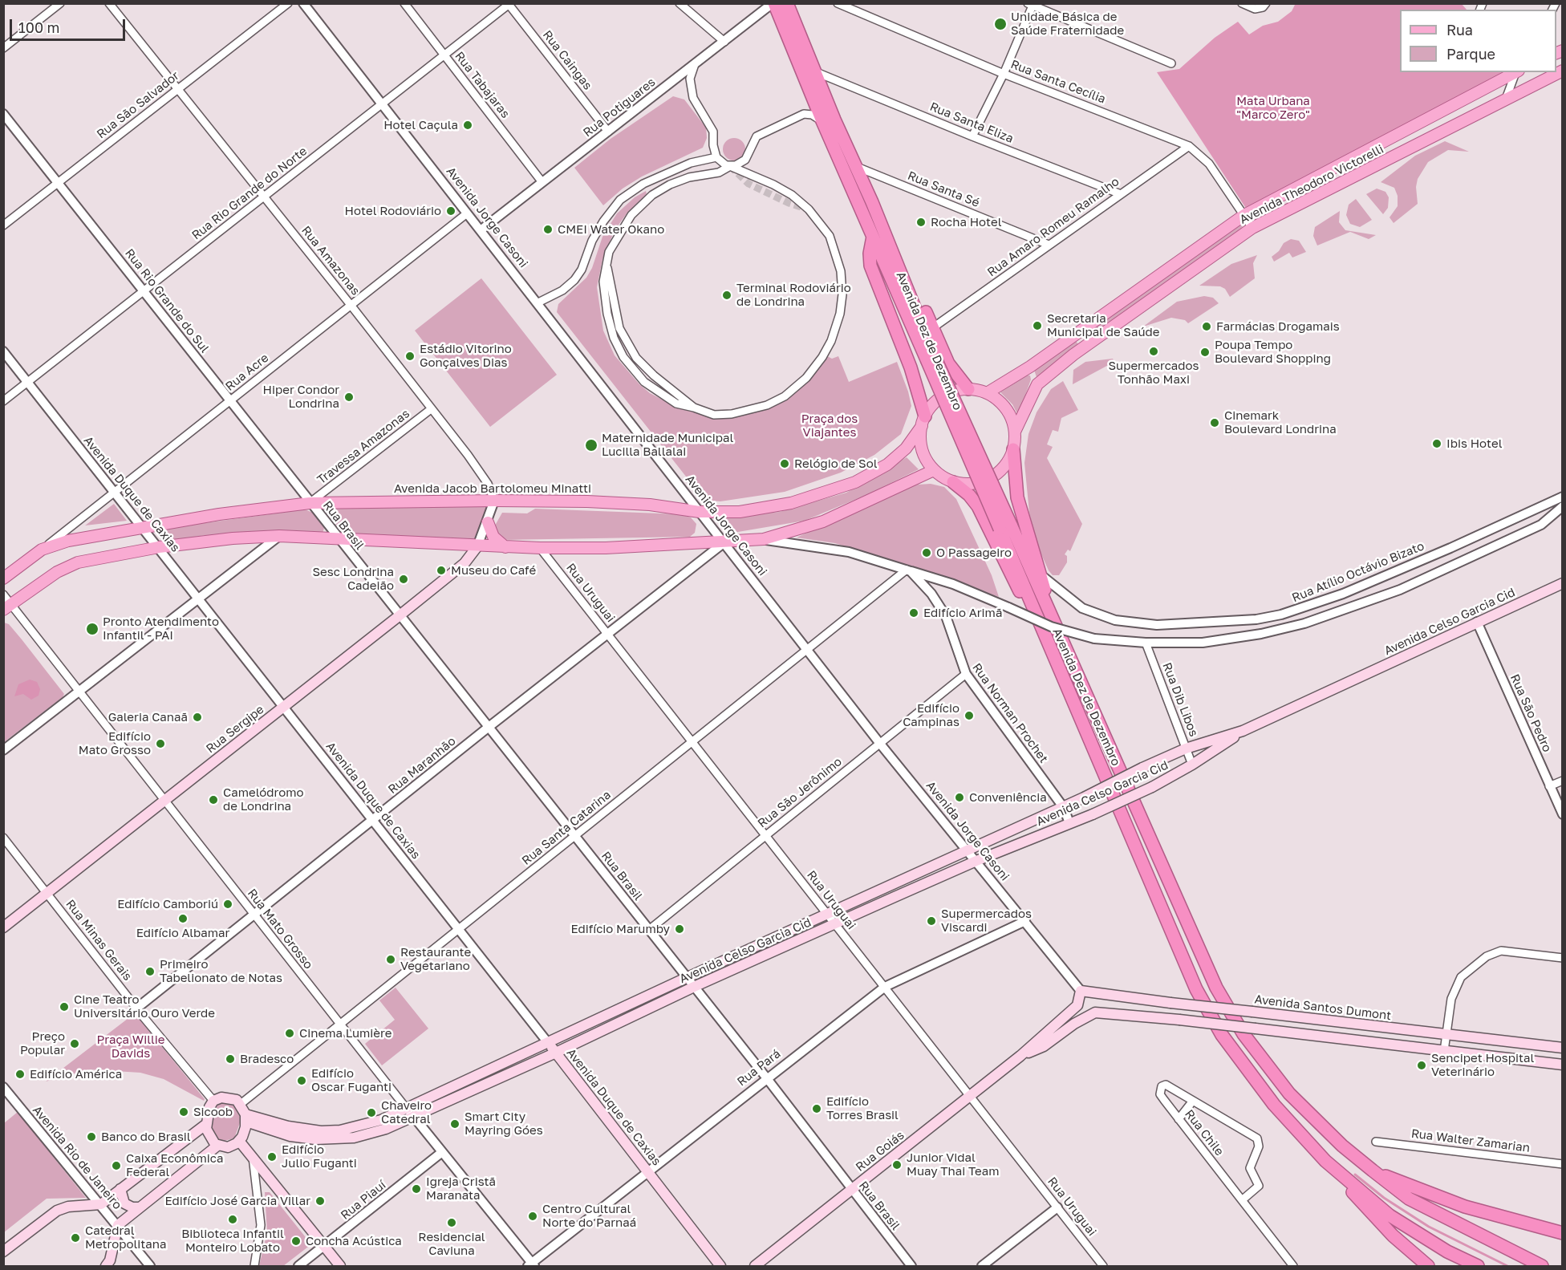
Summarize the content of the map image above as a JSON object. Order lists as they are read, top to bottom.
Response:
{
  "streets": {
    "highway": ["Avenida Dez de Dezembro"],
    "main road": [
      "Avenida Theodoro Victorelli",
      "Avenida Jacob Bartolomeu Minatti",
      "Avenida Duque de Caxias",
      "Avenida Celso Garcia Cid",
      "Rua Sergipe",
      "Avenida Santos Dumont",
      "Rua Goiás"
    ],
    "street": [
      "Rua Caingas",
      "Rua Santa Cecília",
      "Rua Tabajaras",
      "Rua São Salvador",
      "Rua Potiguares",
      "Rua Santa Eliza",
      "Rua Santa Sé",
      "Rua Rio Grande do Norte",
      "Avenida Jorge Casoni",
      "Rua Amaro Romeu Ramalho",
      "Rua Amazonas",
      "Rua Rio Grande do Sul",
      "Rua Acre",
      "Travessa Amazonas",
      "Rua Brasil",
      "Rua Atílio Octávio Bizato",
      "Rua Uruguai",
      "Rua Dib Libos",
      "Rua Norman Prochet",
      "Rua São Pedro",
      "Rua Maranhão",
      "Rua São Jerônimo",
      "Rua Santa Catarina",
      "Rua Mato Grosso",
      "Rua Minas Gerais",
      "Rua Pará",
      "Rua Chile",
      "Rua Walter Zamarian",
      "Avenida Rio de Janeiro",
      "Rua Piauí"
    ]
  },
  "crossings": [
    ["Rua Caingas", "Rua Potiguares"],
    ["Rua Caingas", "Rua Rio Grande do Norte"],
    ["Rua Santa Cecília", "Avenida Theodoro Victorelli"],
    ["Rua Santa Cecília", "Rua Amaro Romeu Ramalho"],
    ["Rua Tabajaras", "Rua Potiguares"],
    ["Rua Tabajaras", "Rua Rio Grande do Norte"],
    ["Rua São Salvador", "Rua Amazonas"],
    ["Rua São Salvador", "Rua Rio Grande do Sul"],
    ["Rua Potiguares", "Avenida Jorge Casoni"],
    ["Rua Potiguares", "Avenida Dez de Dezembro"],
    ["Rua Santa Eliza", "Rua Amaro Romeu Ramalho"],
    ["Rua Santa Eliza", "Avenida Dez de Dezembro"],
    ["Avenida Theodoro Victorelli", "Avenida Jacob Bartolomeu Minatti"],
    ["Rua Santa Sé", "Rua Amaro Romeu Ramalho"],
    ["Rua Santa Sé", "Avenida Dez de Dezembro"],
    ["Rua Rio Grande do Norte", "Avenida Jorge Casoni"],
    ["Rua Rio Grande do Norte", "Rua Amazonas"],
    ["Rua Rio Grande do Norte", "Rua Rio Grande do Sul"],
    ["Rua Rio Grande do Norte", "Avenida Duque de Caxias"],
    ["Avenida Jorge Casoni", "Rua Acre"],
    ["Avenida Jorge Casoni", "Avenida Jacob Bartolomeu Minatti"],
    ["Avenida Jorge Casoni", "Avenida Celso Garcia Cid"],
    ["Avenida Jorge Casoni", "Rua Maranhão"],
    ["Avenida Jorge Casoni", "Rua São Jerônimo"],
    ["Avenida Jorge Casoni", "Rua Santa Catarina"],
    ["Avenida Jorge Casoni", "Avenida Santos Dumont"],
    ["Avenida Jorge Casoni", "Rua Pará"],
    ["Avenida Jorge Casoni", "Rua Goiás"],
    ["Rua Amazonas", "Rua Acre"],
    ["Rua Amazonas", "Travessa Amazonas"],
    ["Rua Amazonas", "Avenida Jacob Bartolomeu Minatti"],
    ["Rua Rio Grande do Sul", "Rua Acre"],
    ["Rua Rio Grande do Sul", "Travessa Amazonas"],
    ["Rua Rio Grande do Sul", "Avenida Jacob Bartolomeu Minatti"],
    ["Rua Rio Grande do Sul", "Rua Brasil"],
    ["Rua Acre", "Avenida Jacob Bartolomeu Minatti"],
    ["Rua Acre", "Avenida Duque de Caxias"],
    ["Travessa Amazonas", "Avenida Jacob Bartolomeu Minatti"],
    ["Travessa Amazonas", "Rua Brasil"],
    ["Avenida Jacob Bartolomeu Minatti", "Avenida Duque de Caxias"],
    ["Avenida Jacob Bartolomeu Minatti", "Rua Brasil"],
    ["Avenida Duque de Caxias", "Avenida Celso Garcia Cid"],
    ["Avenida Duque de Caxias", "Rua Sergipe"],
    ["Avenida Duque de Caxias", "Rua Maranhão"],
    ["Avenida Duque de Caxias", "Rua Santa Catarina"],
    ["Avenida Duque de Caxias", "Rua Pará"],
    ["Rua Brasil", "Avenida Celso Garcia Cid"],
    ["Rua Brasil", "Rua Sergipe"],
    ["Rua Brasil", "Rua Maranhão"],
    ["Rua Brasil", "Rua São Jerônimo"],
    ["Rua Brasil", "Rua Santa Catarina"],
    ["Rua Brasil", "Rua Pará"],
    ["Rua Brasil", "Rua Goiás"],
    ["Rua Uruguai", "Avenida Celso Garcia Cid"],
    ["Rua Uruguai", "Rua Maranhão"],
    ["Rua Uruguai", "Rua São Jerônimo"],
    ["Rua Uruguai", "Rua Santa Catarina"],
    ["Rua Uruguai", "Rua Pará"],
    ["Rua Uruguai", "Rua Goiás"],
    ["Avenida Celso Garcia Cid", "Rua Dib Libos"],
    ["Avenida Celso Garcia Cid", "Rua Norman Prochet"],
    ["Avenida Celso Garcia Cid", "Rua São Pedro"],
    ["Avenida Celso Garcia Cid", "Rua Santa Catarina"],
    ["Avenida Celso Garcia Cid", "Rua Mato Grosso"],
    ["Avenida Celso Garcia Cid", "Rua Minas Gerais"],
    ["Rua Norman Prochet", "Rua São Jerônimo"],
    ["Rua Norman Prochet", "Rua Santa Catarina"],
    ["Rua Sergipe", "Rua Mato Grosso"],
    ["Rua Sergipe", "Rua Minas Gerais"],
    ["Rua Maranhão", "Rua Mato Grosso"],
    ["Rua Maranhão", "Rua Minas Gerais"],
    ["Rua Santa Catarina", "Rua Mato Grosso"],
    ["Rua Santa Catarina", "Rua Minas Gerais"],
    ["Rua Mato Grosso", "Rua Pará"],
    ["Rua Mato Grosso", "Rua Piauí"],
    ["Avenida Santos Dumont", "Rua Goiás"]
  ],
  "parks": ["Mata Urbana \"Marco Zero\"", "Praça dos Viajantes", "Praça Willie Davids"],
  "places": [
    "Unidade Básica de Saúde Fraternidade",
    "Hotel Caçula",
    "Hotel Rodoviário",
    "Rocha Hotel",
    "CMEI Water Okano",
    "Terminal Rodoviário de Londrina",
    "Secretaria Municipal de Saúde",
    "Farmácias Drogamais",
    "Supermercados Tonhão Maxi",
    "Poupa Tempo Boulevard Shopping",
    "Estádio Vitorino Gonçalves Dias",
    "Hiper Condor Londrina",
    "Cinemark Boulevard Londrina",
    "Ibis Hotel",
    "Maternidade Municipal Lucilla Ballalai",
    "Relógio de Sol",
    "O Passageiro",
    "Museu do Café",
    "Sesc Londrina Cadeião",
    "Edifício Arimã",
    "Pronto Atendimento Infantil - PAI",
    "Edifício Campinas",
    "Galeria Canaã",
    "Edifício Mato Grosso",
    "Conveniência",
    "Camelódromo de Londrina",
    "Edifício Camboriú",
    "Edifício Albamar",
    "Supermercados Viscardi",
    "Edifício Marumby",
    "Restaurante Vegetariano",
    "Primeiro Tabelionato de Notas",
    "Cine Teatro Universitário Ouro Verde",
    "Cinema Lumière",
    "Preço Popular",
    "Bradesco",
    "Sencipet Hospital Veterinário",
    "Edifício América",
    "Edifício Oscar Fuganti",
    "Edifício Torres Brasil",
    "Sicoob",
    "Chaveiro Catedral",
    "Smart City Mayring Góes",
    "Banco do Brasil",
    "Edifício Julio Fuganti",
    "Junior Vidal Muay Thai Team",
    "Caixa Econômica Federal",
    "Igreja Cristã Maranata",
    "Edifício José Garcia Villar",
    "Centro Cultural Norte do Parnaá",
    "Biblioteca Infantil Monteiro Lobato",
    "Residencial Caviuna",
    "Catedral Metropolitana",
    "Concha Acústica"
  ],
  "legend": ["Rua", "Parque"],
  "scale_bar": "100 m"
}
